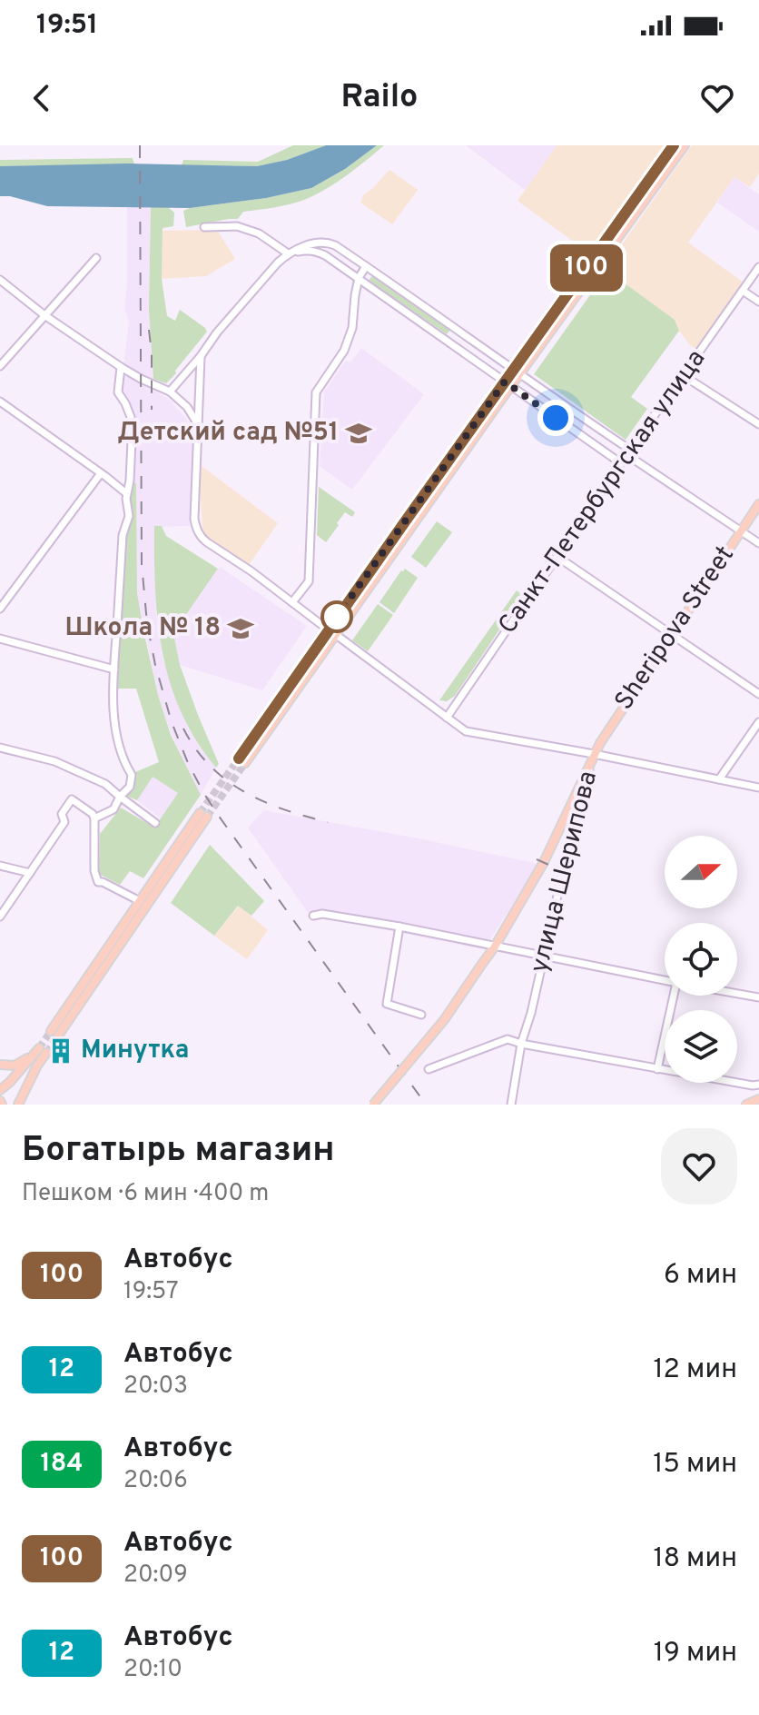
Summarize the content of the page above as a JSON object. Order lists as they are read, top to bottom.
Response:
{
  "streets": {
    "main road": ["Sheripova Street", "улица Шерипова"],
    "street": ["Санкт-Петербургская улица"]
  },
  "crossings": [
    ["Sheripova Street", "улица Шерипова"]
  ],
  "places": {
    "school or university": ["Детский сад №51", "Школа № 18"],
    "building": ["Минутка"]
  },
  "lines": ["bus line 100"],
  "north": "right",
  "page": {
    "status": "19:51",
    "header": "Railo",
    "on_map": "100",
    "heading": ["Богатырь магазин", "Пешком · 6 мин · 400 m"],
    "list": [
      {
        "mark": "100",
        "name": "Автобус",
        "note": "19:57",
        "value": "6 мин"
      },
      {
        "mark": "12",
        "name": "Автобус",
        "note": "20:03",
        "value": "12 мин"
      },
      {
        "mark": "184",
        "name": "Автобус",
        "note": "20:06",
        "value": "15 мин"
      },
      {
        "mark": "100",
        "name": "Автобус",
        "note": "20:09",
        "value": "18 мин"
      },
      {
        "mark": "12",
        "name": "Автобус",
        "note": "20:10",
        "value": "19 мин"
      }
    ]
  }
}
